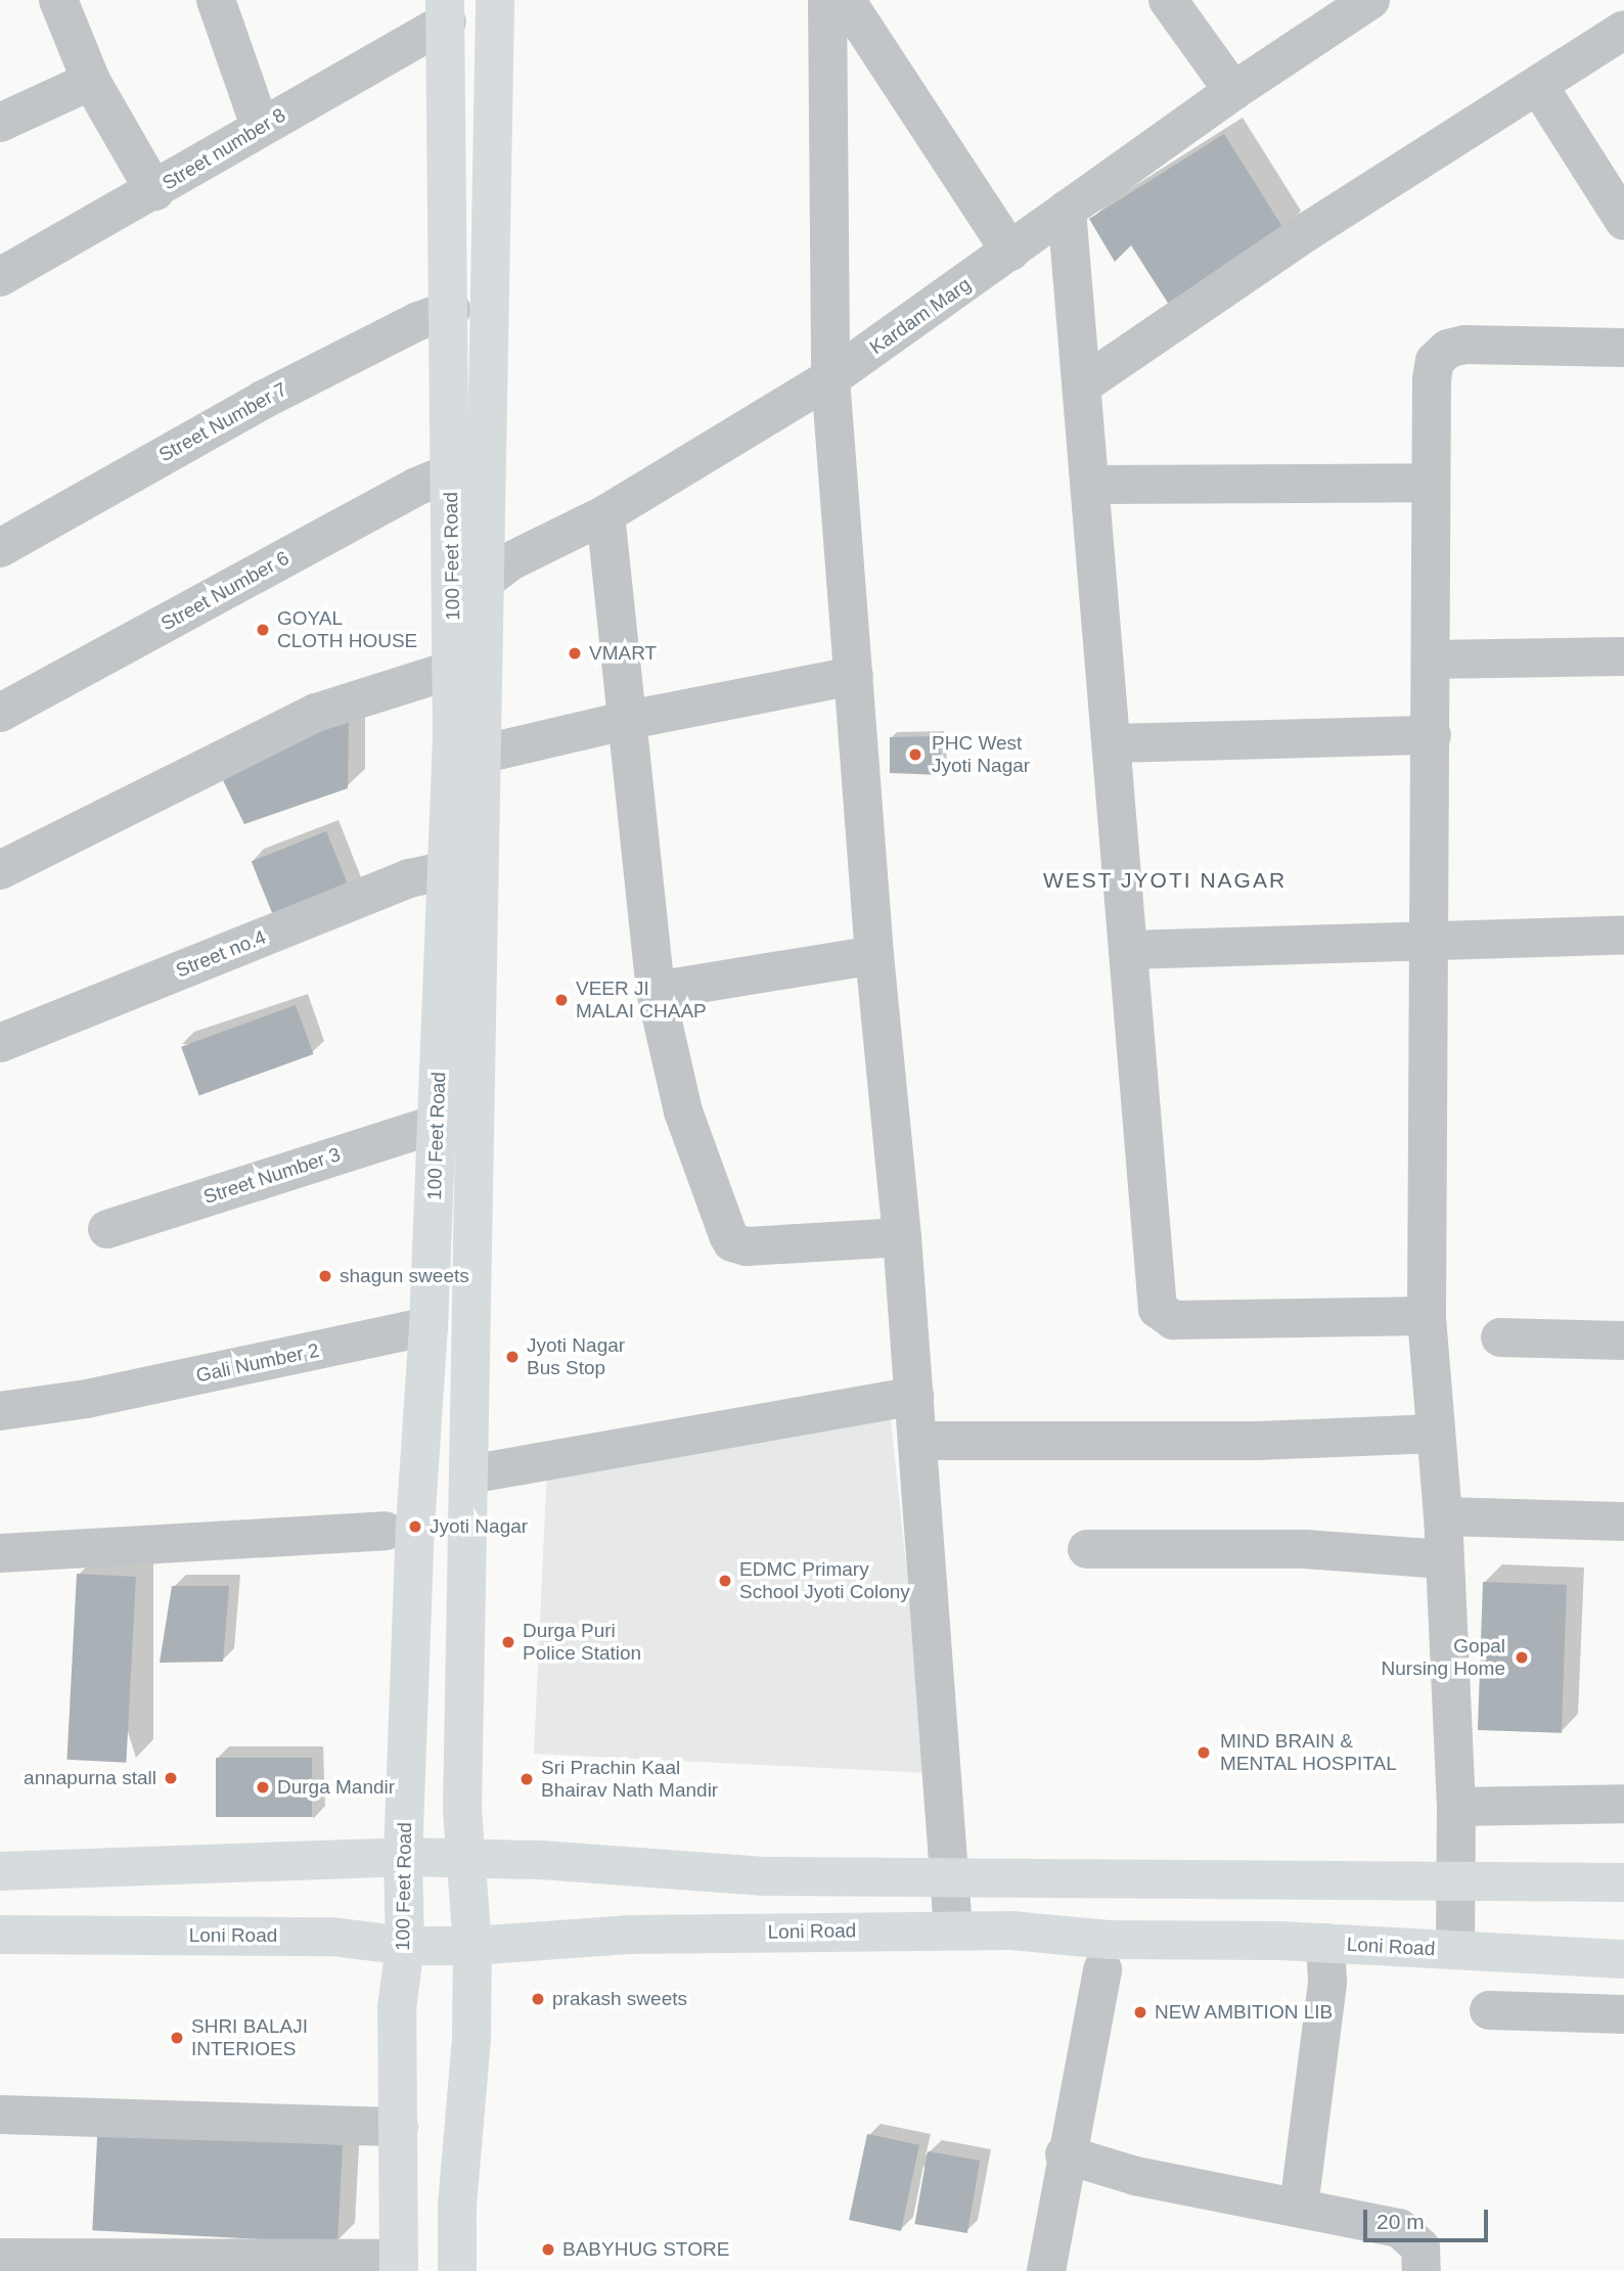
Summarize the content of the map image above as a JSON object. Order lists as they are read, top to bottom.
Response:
{
  "streets": {
    "main road": ["100 Feet Road", "Loni Road"],
    "street": [
      "Street number 8",
      "Kardam Marg",
      "Street Number 7",
      "Street Number 6",
      "Street no.4",
      "Street Number 3",
      "Gali Number 2"
    ]
  },
  "crossings": [
    ["Street number 8", "100 Feet Road"],
    ["Kardam Marg", "100 Feet Road"],
    ["Street Number 7", "100 Feet Road"],
    ["100 Feet Road", "Street Number 6"],
    ["100 Feet Road", "Street no.4"],
    ["100 Feet Road", "Street Number 3"],
    ["100 Feet Road", "Gali Number 2"],
    ["100 Feet Road", "Loni Road"]
  ],
  "districts": ["WEST JYOTI NAGAR"],
  "places": [
    "GOYAL CLOTH HOUSE",
    "VMART",
    "PHC West Jyoti Nagar",
    "VEER JI MALAI CHAAP",
    "shagun sweets",
    "Jyoti Nagar Bus Stop",
    "Jyoti Nagar",
    "EDMC Primary School Jyoti Colony",
    "Durga Puri Police Station",
    "Gopal Nursing Home",
    "MIND BRAIN & MENTAL HOSPITAL",
    "annapurna stall",
    "Sri Prachin Kaal Bhairav Nath Mandir",
    "Durga Mandir",
    "prakash sweets",
    "NEW AMBITION LIB",
    "SHRI BALAJI INTERIOES",
    "BABYHUG STORE"
  ],
  "scale_bar": "20 m"
}
